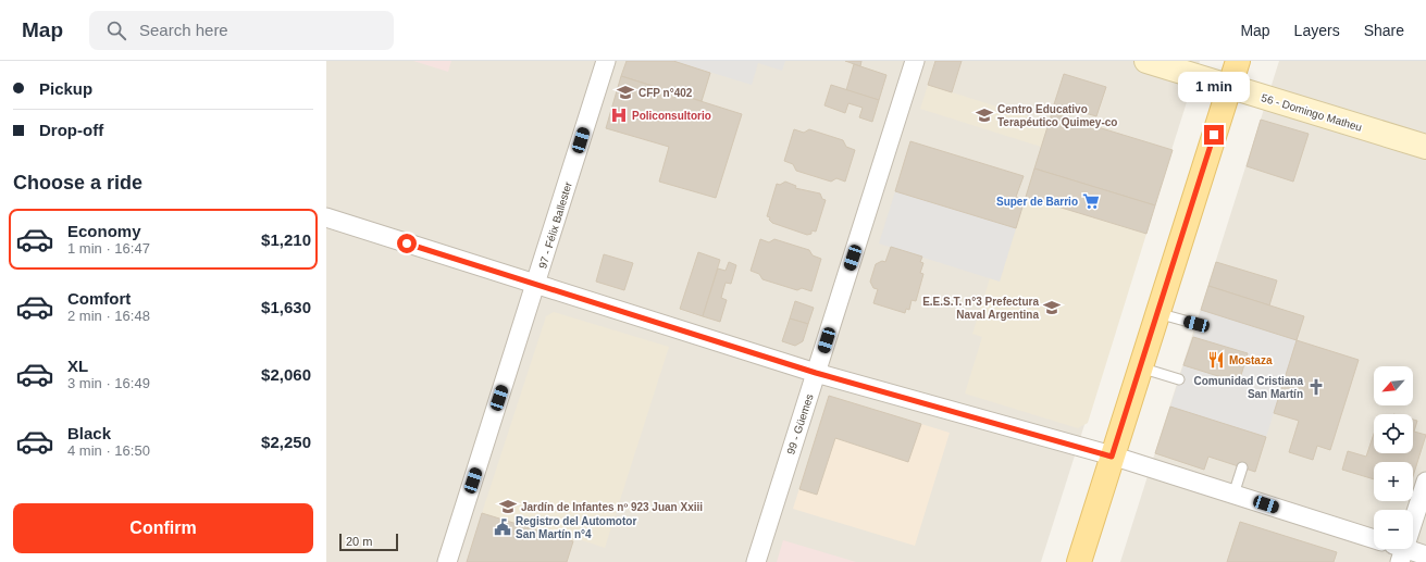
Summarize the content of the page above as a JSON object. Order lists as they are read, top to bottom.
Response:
{
  "streets": {
    "street": ["56 - Domingo Matheu", "97 - Félix Ballester", "99 - Güemes"]
  },
  "places": {
    "school or university": [
      "CFP n°402",
      "Centro Educativo Terapéutico Quimey-co",
      "E.E.S.T. n°3 Prefectura Naval Argentina",
      "Jardín de Infantes nº 923 Juan Xxiii"
    ],
    "hospital": ["Policonsultorio"],
    "supermarket": ["Super de Barrio"],
    "restaurant": ["Mostaza"],
    "church": ["Comunidad Cristiana San Martín"],
    "public building": ["Registro del Automotor San Martín n°4"]
  },
  "scale_bar": "20 m",
  "north": "bottom left",
  "page": {
    "header": "Map",
    "search": "Search here",
    "nav": ["Map", "Layers", "Share"],
    "banner": ["Pickup", "Drop-off"],
    "bubble": "1 min",
    "heading": "Choose a ride",
    "list": [
      {
        "name": "Economy",
        "note": "1 min · 16:47",
        "value": "$1,210"
      },
      {
        "name": "Comfort",
        "note": "2 min · 16:48",
        "value": "$1,630"
      },
      {
        "name": "XL",
        "note": "3 min · 16:49",
        "value": "$2,060"
      },
      {
        "name": "Black",
        "note": "4 min · 16:50",
        "value": "$2,250"
      }
    ],
    "map_buttons": ["+", "−"],
    "buttons": "Confirm",
    "scale": "20 m"
  }
}
